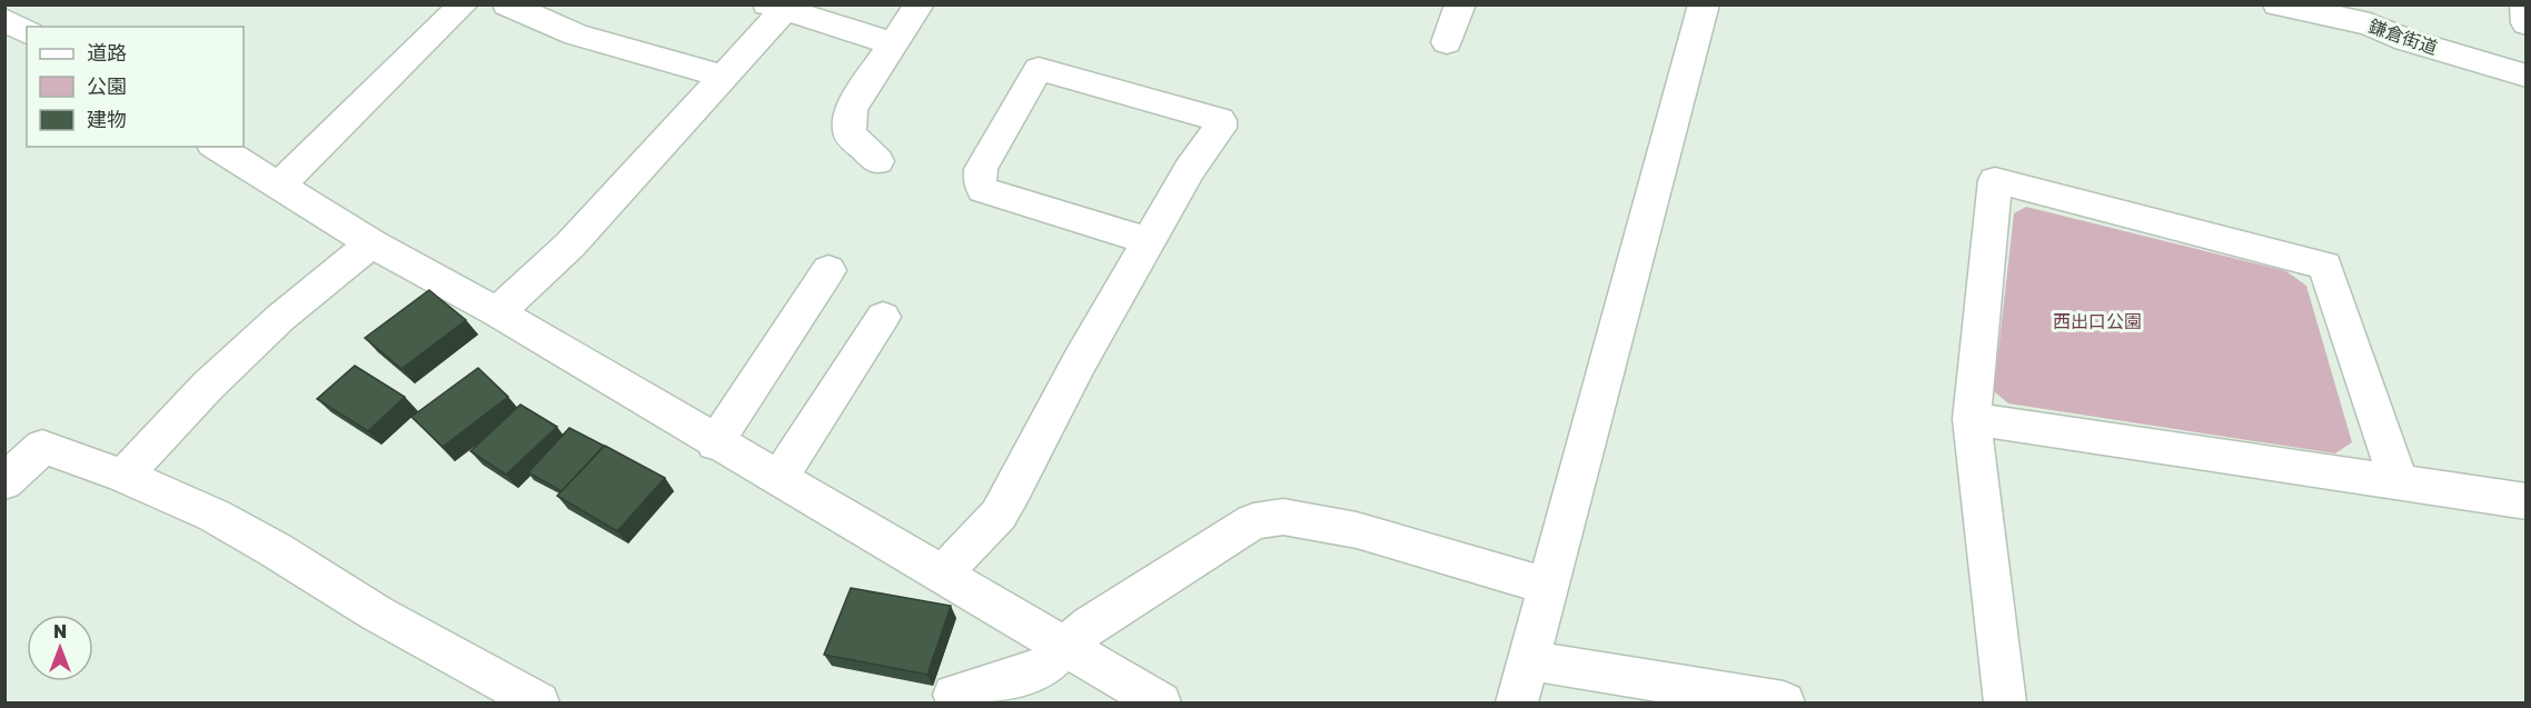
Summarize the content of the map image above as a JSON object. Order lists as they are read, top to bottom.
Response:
{
  "streets": {
    "street": ["鎌倉街道"]
  },
  "parks": ["西出口公園"],
  "legend": ["道路", "公園", "建物"],
  "north": "top"
}
